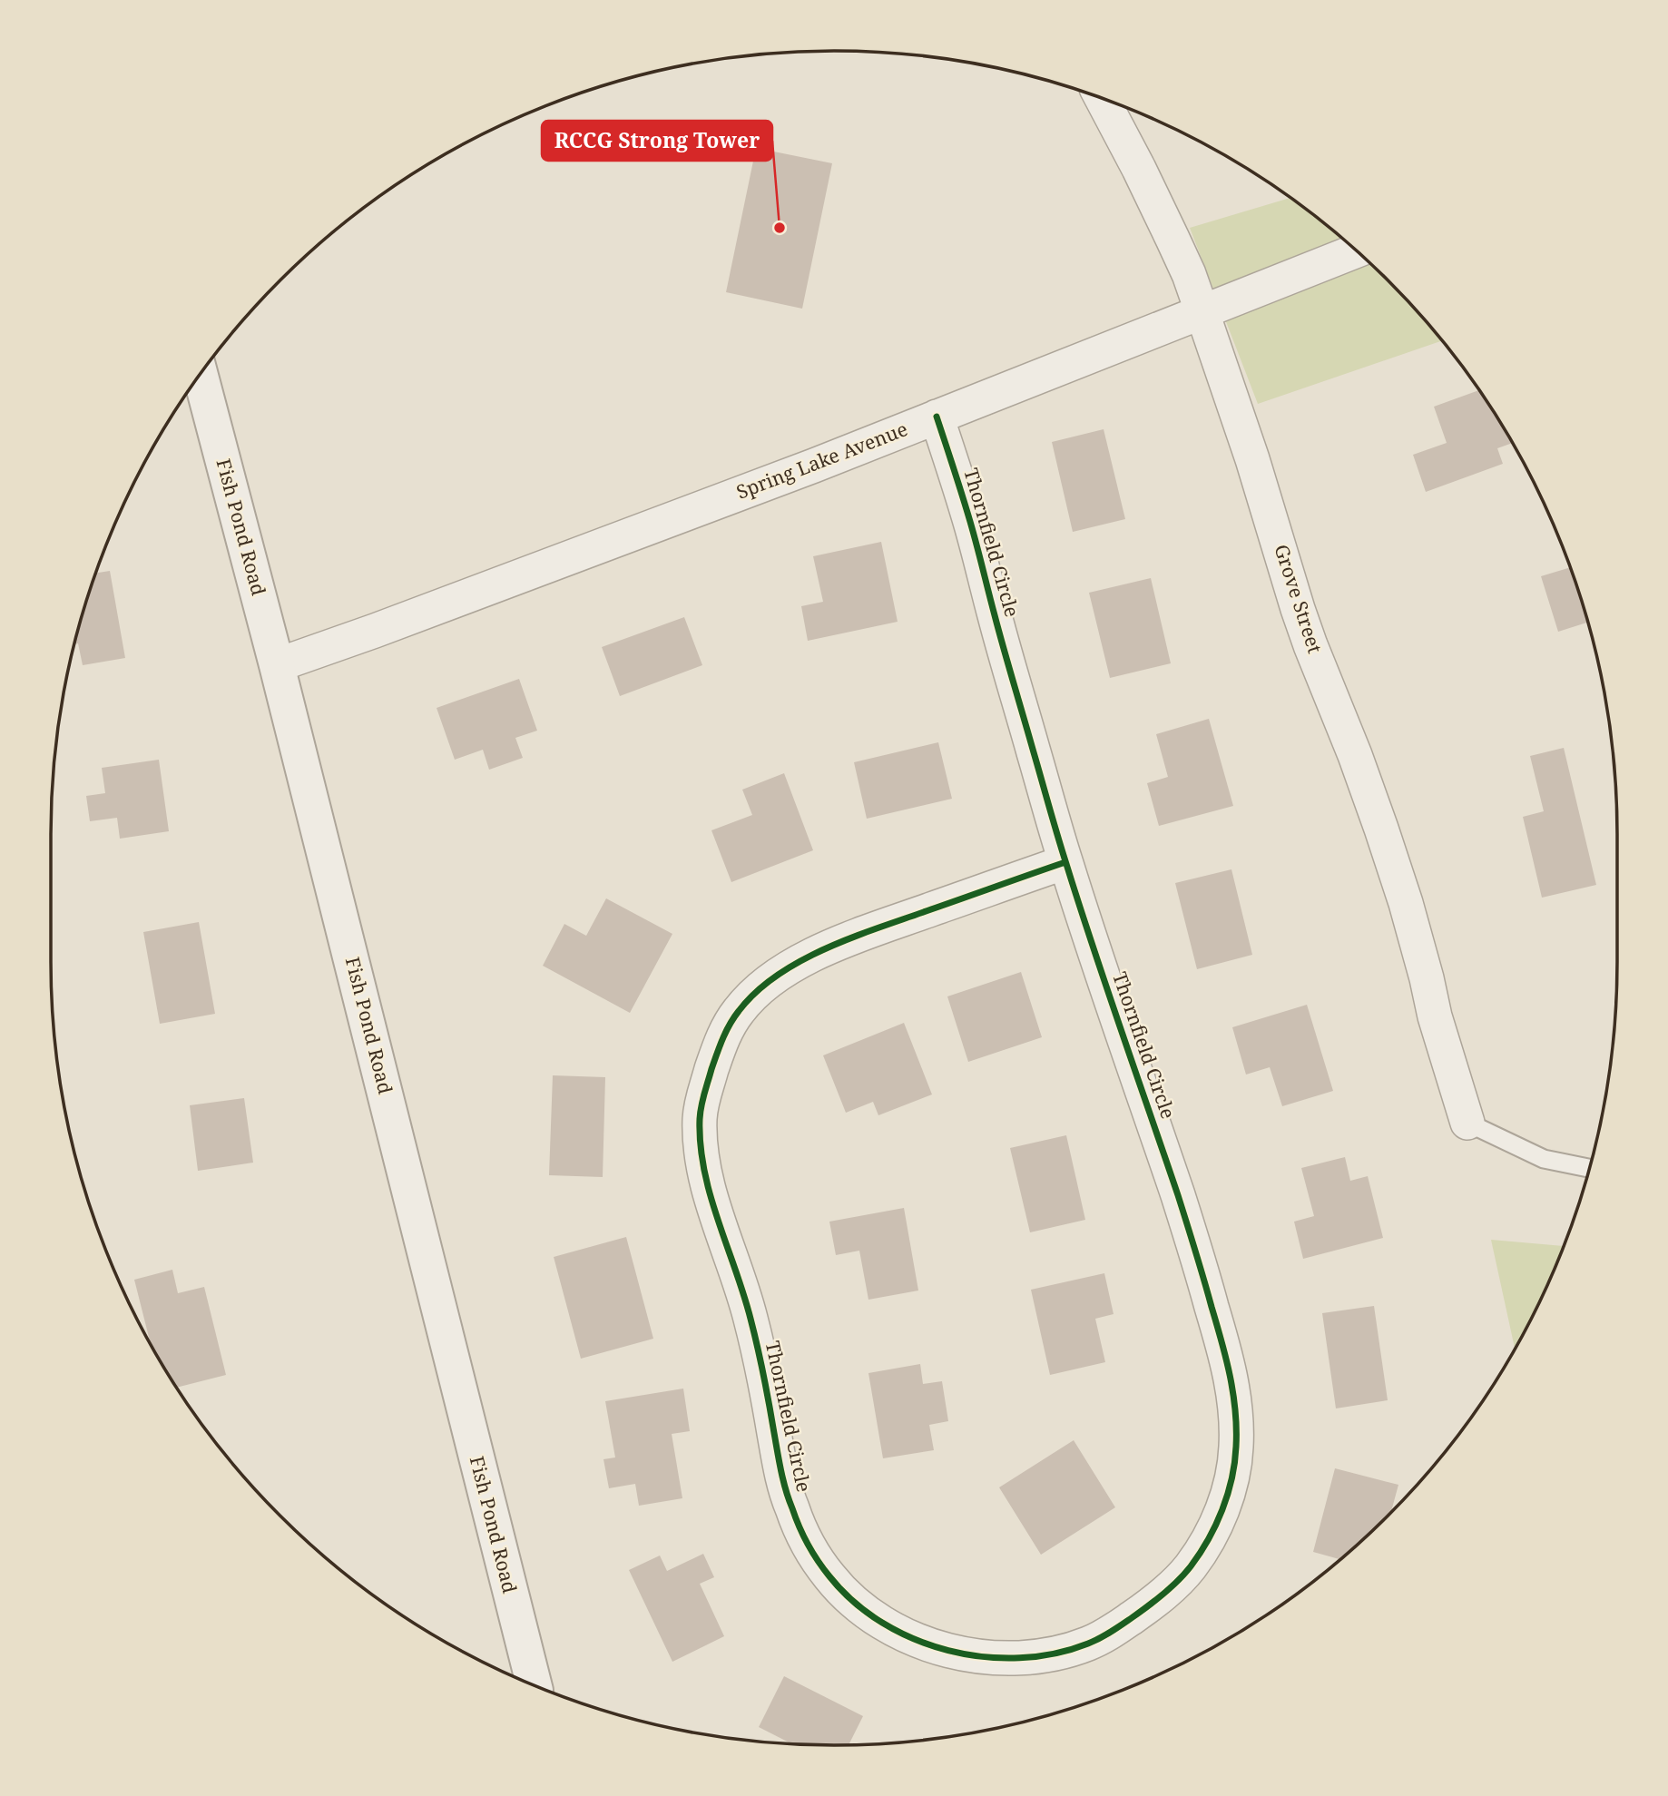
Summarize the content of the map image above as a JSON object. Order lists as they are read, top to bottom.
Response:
{
  "streets": {
    "street": [
      "Spring Lake Avenue",
      "Fish Pond Road",
      "Thornfield Circle",
      "Grove Street"
    ]
  },
  "crossings": [
    ["Spring Lake Avenue", "Fish Pond Road"],
    ["Spring Lake Avenue", "Thornfield Circle"],
    ["Spring Lake Avenue", "Grove Street"]
  ],
  "places": ["RCCG Strong Tower"]
}
